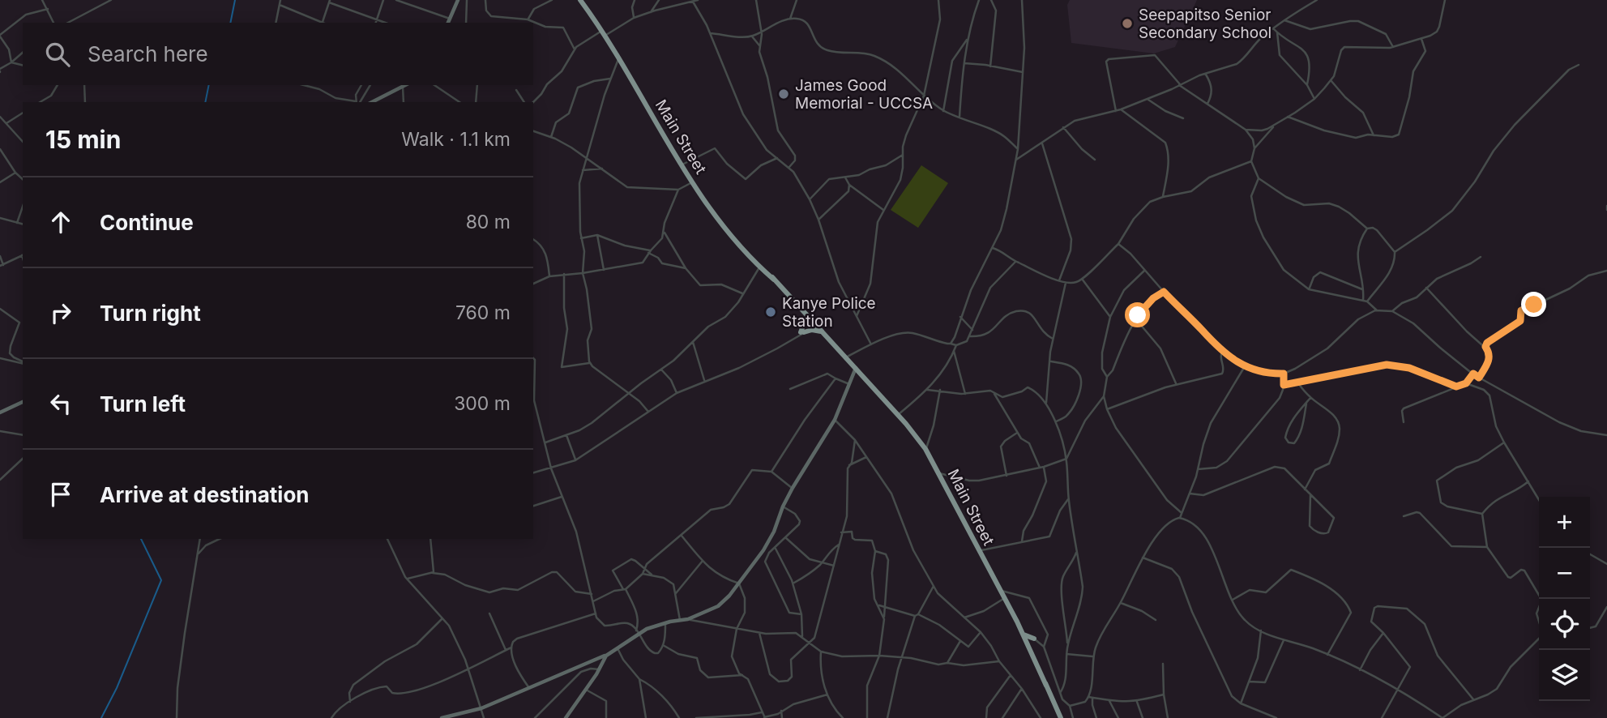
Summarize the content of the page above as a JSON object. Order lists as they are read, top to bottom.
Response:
{
  "streets": {
    "highway": ["Main Street"]
  },
  "places": ["Seepapitso Senior Secondary School", "James Good Memorial - UCCSA", "Kanye Police Station"],
  "page": {
    "search": "Search here",
    "heading": ["15 min", "Walk · 1.1 km"],
    "list": [
      ["Continue", "80 m"],
      ["Turn right", "760 m"],
      ["Turn left", "300 m"],
      "Arrive at destination"
    ],
    "map_buttons": ["+", "−"]
  }
}
